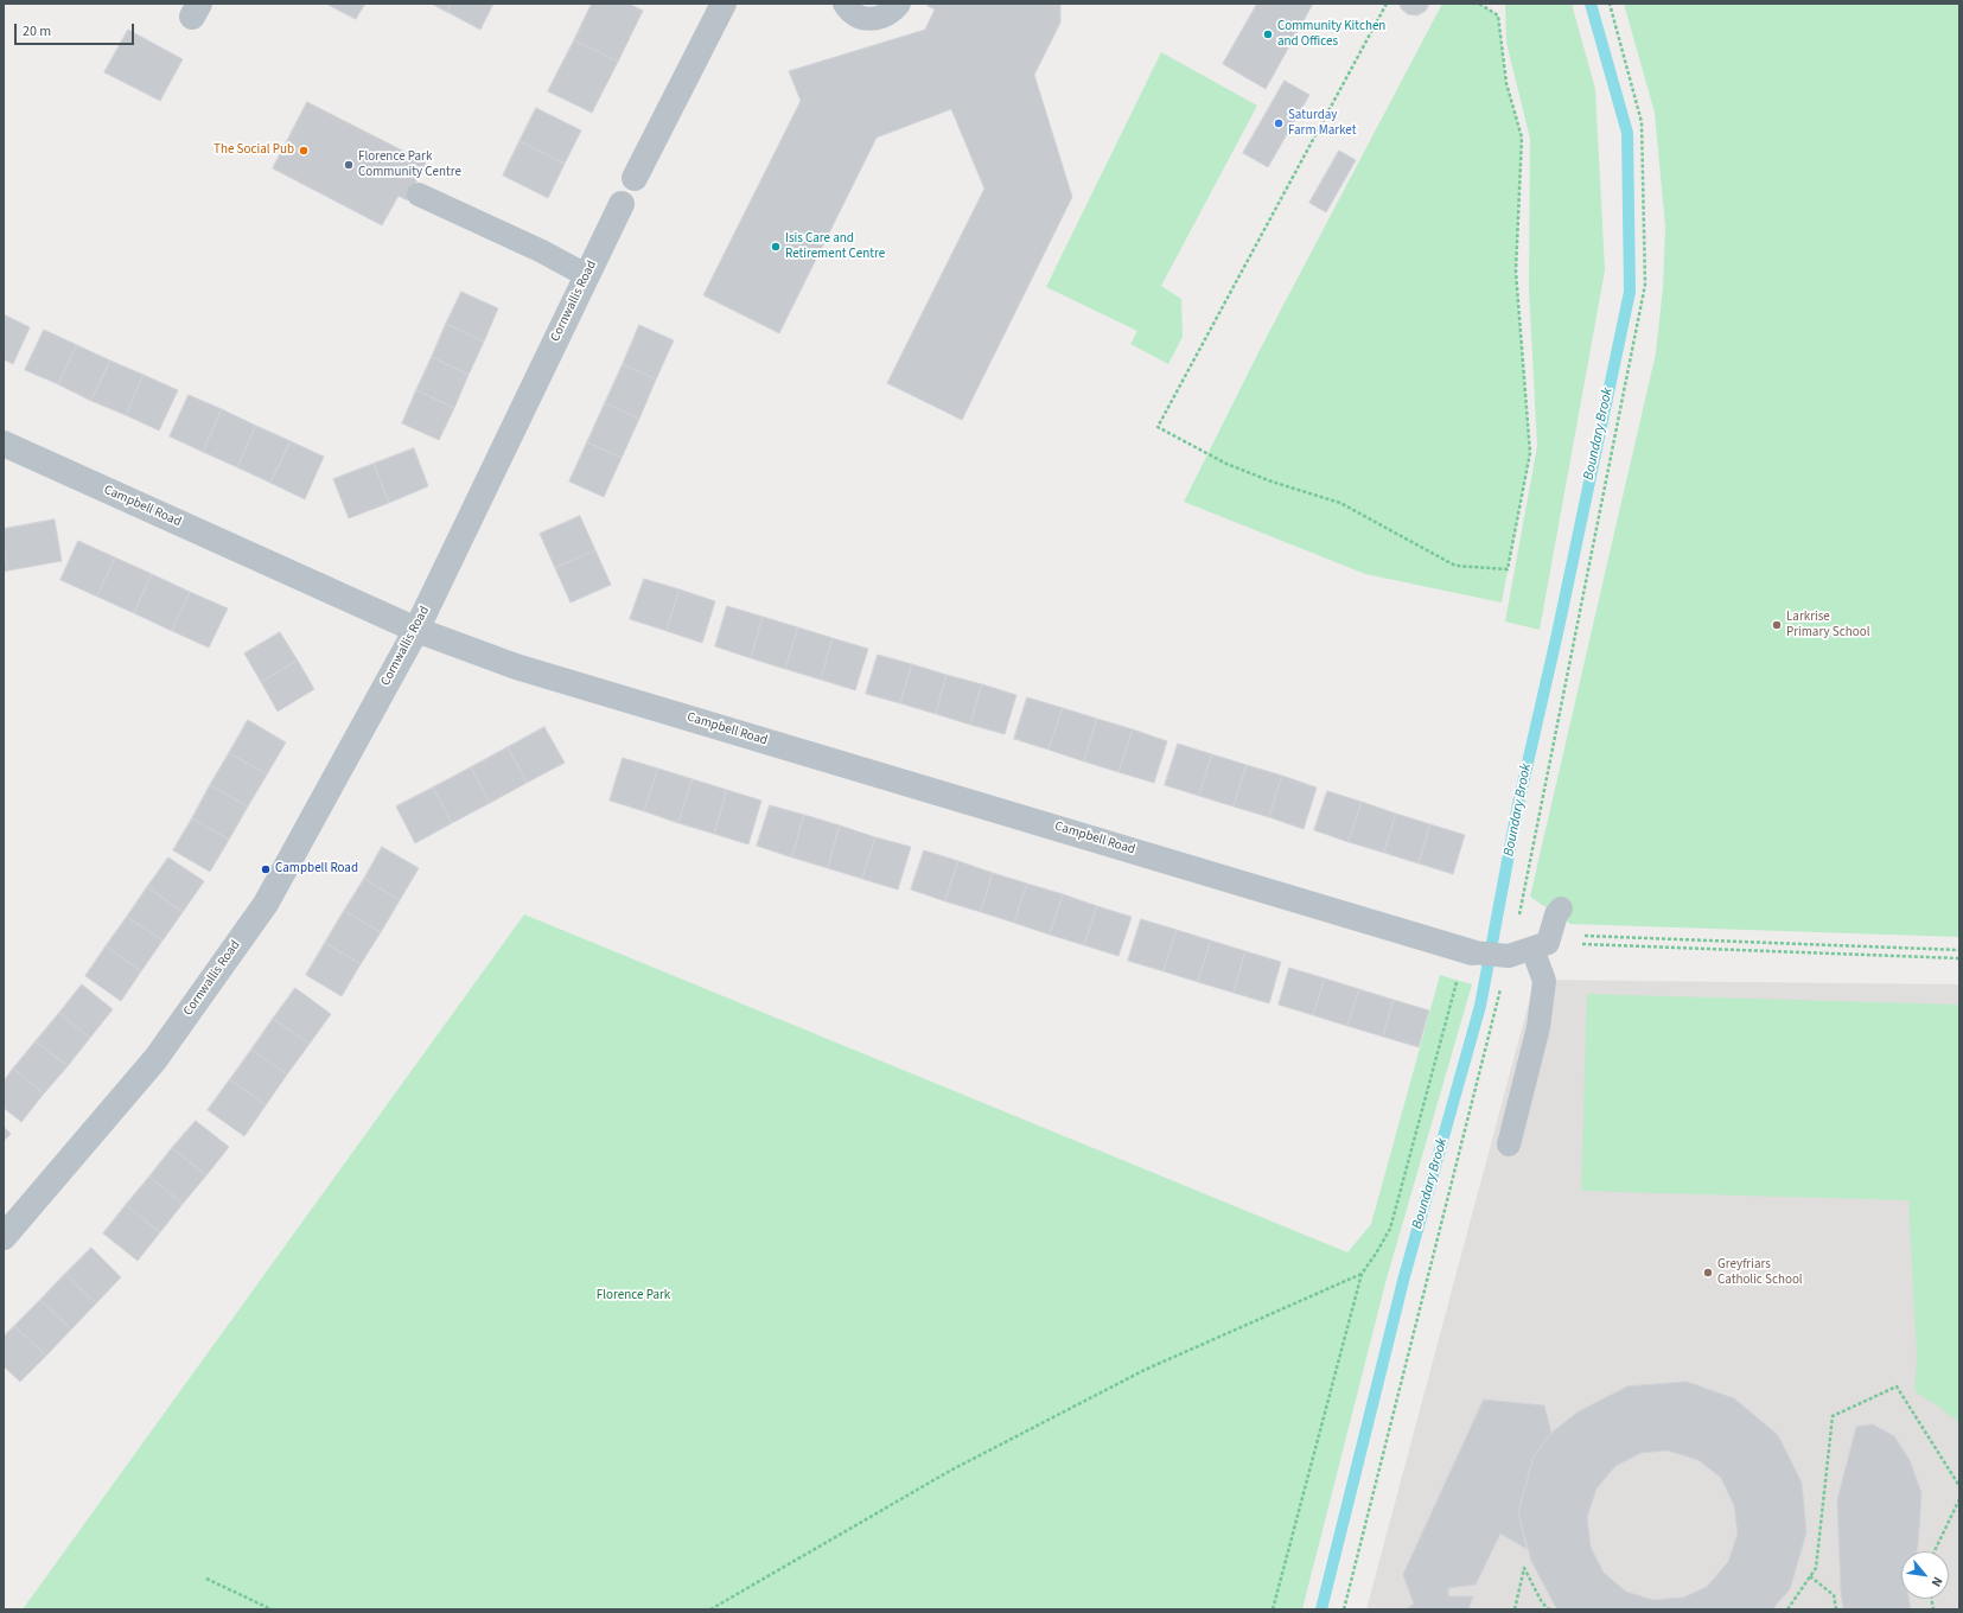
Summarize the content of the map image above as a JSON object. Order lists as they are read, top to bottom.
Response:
{
  "streets": {
    "street": ["Cornwallis Road", "Campbell Road"]
  },
  "crossings": [
    ["Cornwallis Road", "Campbell Road"]
  ],
  "water": ["Boundary Brook"],
  "parks": ["Florence Park"],
  "places": [
    "Community Kitchen and Offices",
    "Saturday Farm Market",
    "The Social Pub",
    "Florence Park Community Centre",
    "Isis Care and Retirement Centre",
    "Larkrise Primary School",
    "Campbell Road",
    "Greyfriars Catholic School"
  ],
  "scale_bar": "20 m",
  "north": "bottom right"
}
